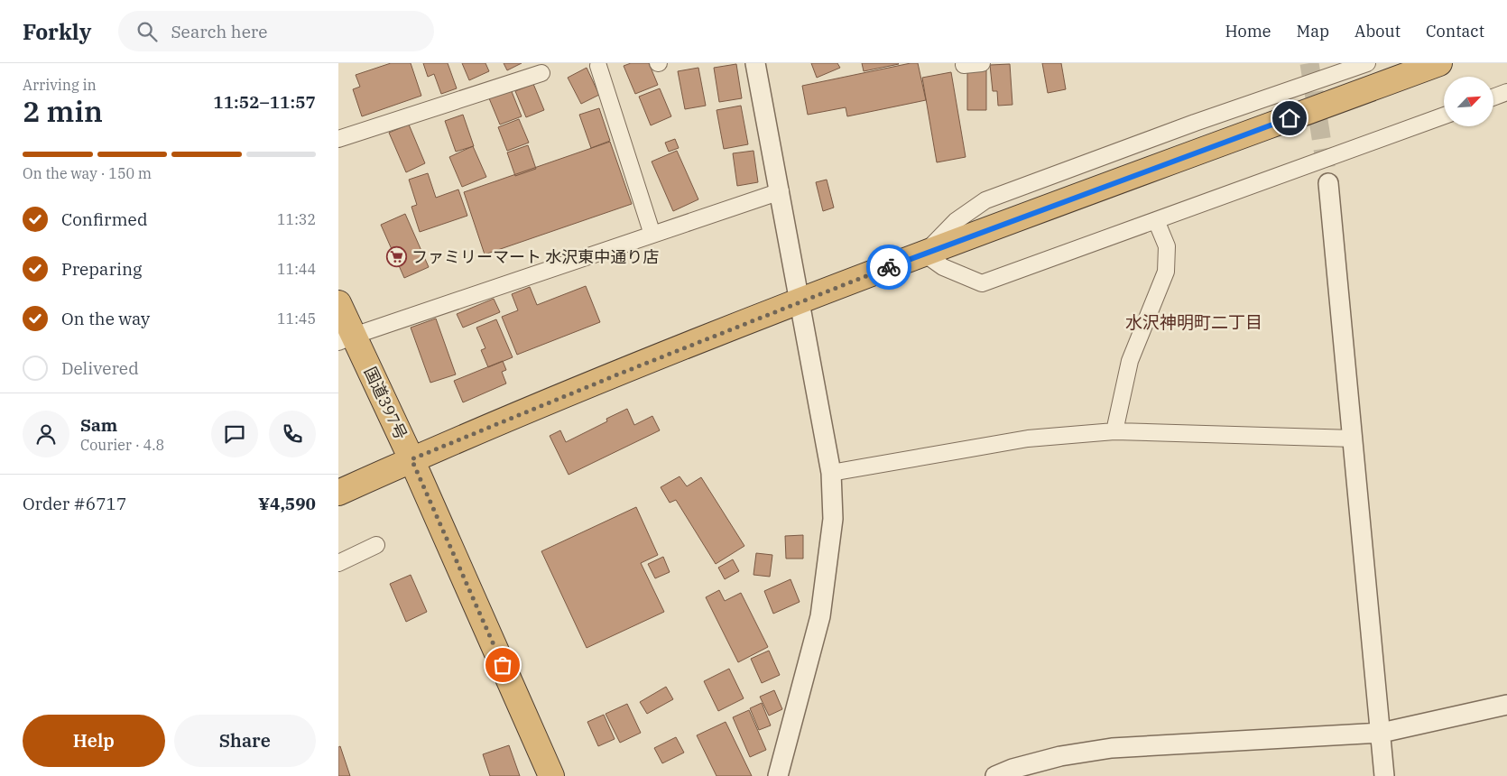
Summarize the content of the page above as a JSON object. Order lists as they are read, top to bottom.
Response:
{
  "streets": {
    "highway": ["国道397号"]
  },
  "districts": ["水沢神明町二丁目"],
  "places": {
    "supermarket": ["ファミリーマート 水沢東中通り店"]
  },
  "north": "top right",
  "page": {
    "header": "Forkly",
    "search": "Search here",
    "nav": [
      "Home",
      "Map",
      "About",
      "Contact"
    ],
    "heading": ["2 min", "Arriving in", "11:52–11:57"],
    "panel": [
      "Sam",
      "Courier · 4.8",
      "Order #6717",
      "¥4,590"
    ],
    "bar": "On the way · 150 m",
    "list": [
      ["Confirmed", "11:32"],
      ["Preparing", "11:44"],
      ["On the way", "11:45"],
      "Delivered"
    ],
    "buttons": ["Help", "Share"]
  }
}
